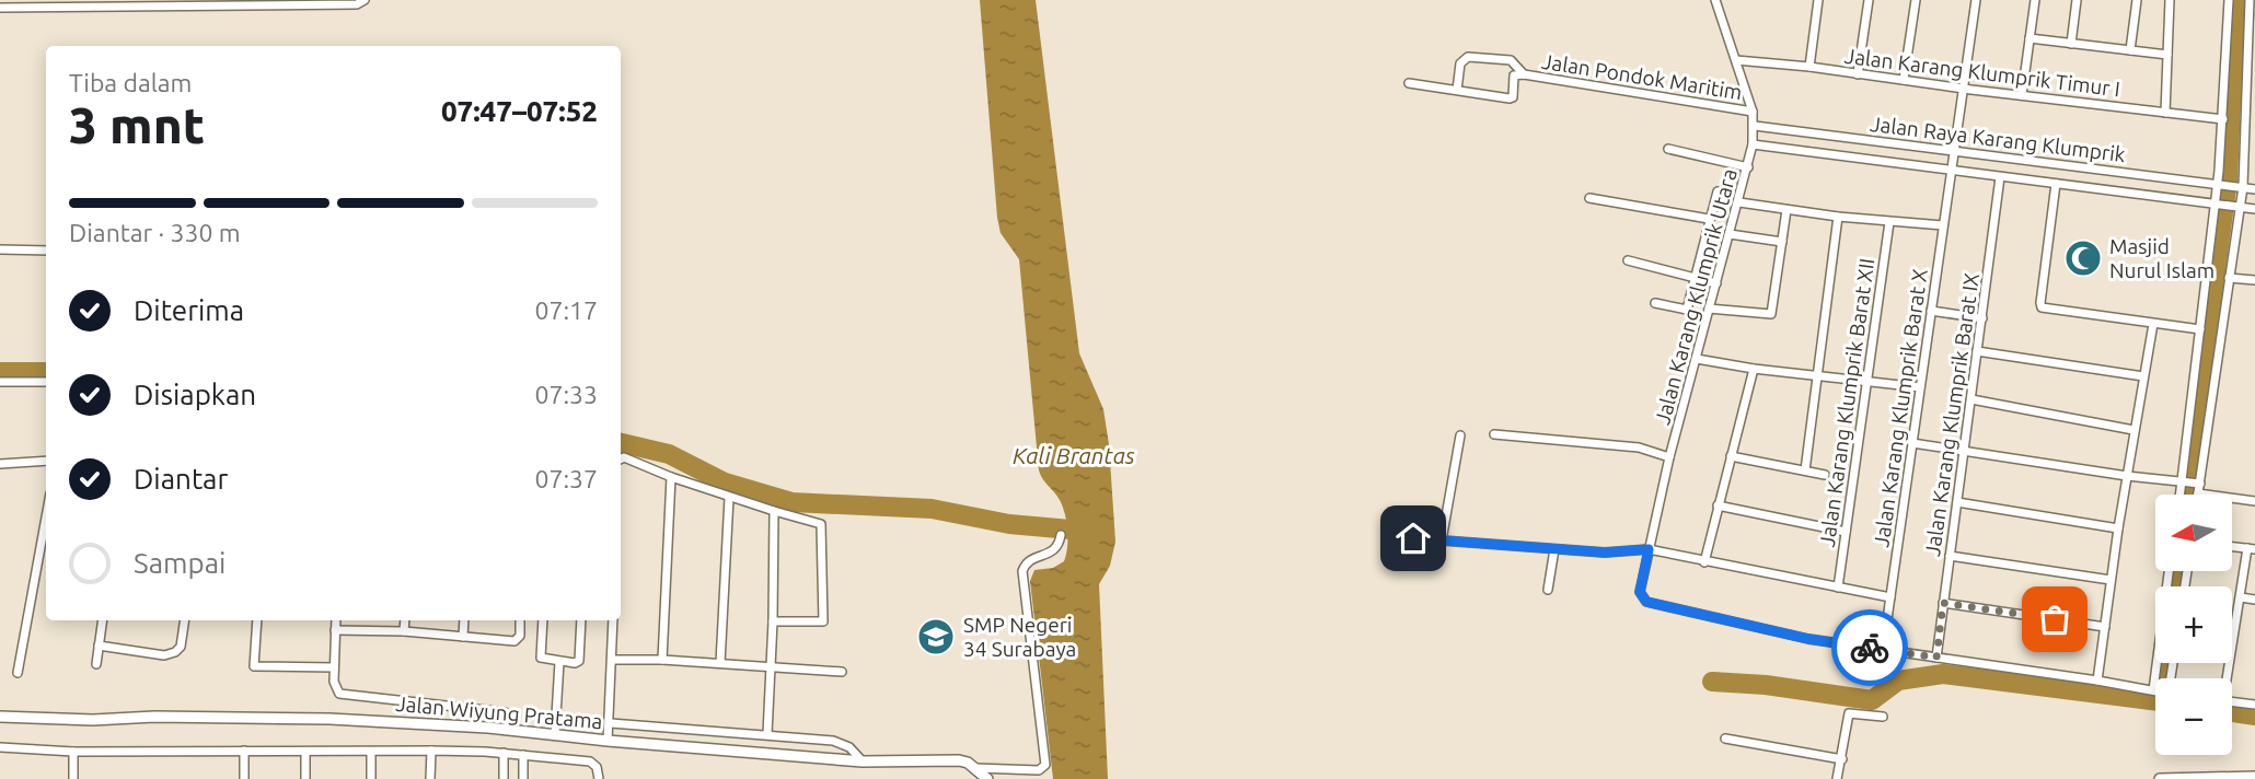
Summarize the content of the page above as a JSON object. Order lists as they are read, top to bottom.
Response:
{
  "streets": {
    "street": [
      "Jalan Karang Klumprik Timur I",
      "Jalan Pondok Maritim",
      "Jalan Raya Karang Klumprik",
      "Jalan Karang Klumprik Utara",
      "Jalan Karang Klumprik Barat XII",
      "Jalan Karang Klumprik Barat X",
      "Jalan Karang Klumprik Barat IX",
      "Jalan Wiyung Pratama"
    ]
  },
  "crossings": [
    ["Jalan Karang Klumprik Timur I", "Jalan Karang Klumprik Utara"],
    ["Jalan Karang Klumprik Timur I", "Jalan Karang Klumprik Barat X"],
    ["Jalan Pondok Maritim", "Jalan Karang Klumprik Utara"],
    ["Jalan Raya Karang Klumprik", "Jalan Karang Klumprik Utara"],
    ["Jalan Raya Karang Klumprik", "Jalan Karang Klumprik Barat X"],
    ["Jalan Raya Karang Klumprik", "Jalan Karang Klumprik Barat IX"],
    ["Jalan Karang Klumprik Utara", "Jalan Karang Klumprik Barat X"]
  ],
  "water": ["Kali Brantas"],
  "places": {
    "mosque": ["Masjid Nurul Islam"],
    "school or university": ["SMP Negeri 34 Surabaya"]
  },
  "north": "left",
  "page": {
    "heading": ["3 mnt", "Tiba dalam", "07:47–07:52"],
    "bar": "Diantar · 330 m",
    "list": [
      ["Diterima", "07:17"],
      ["Disiapkan", "07:33"],
      ["Diantar", "07:37"],
      "Sampai"
    ],
    "map_buttons": ["+", "−"]
  }
}
